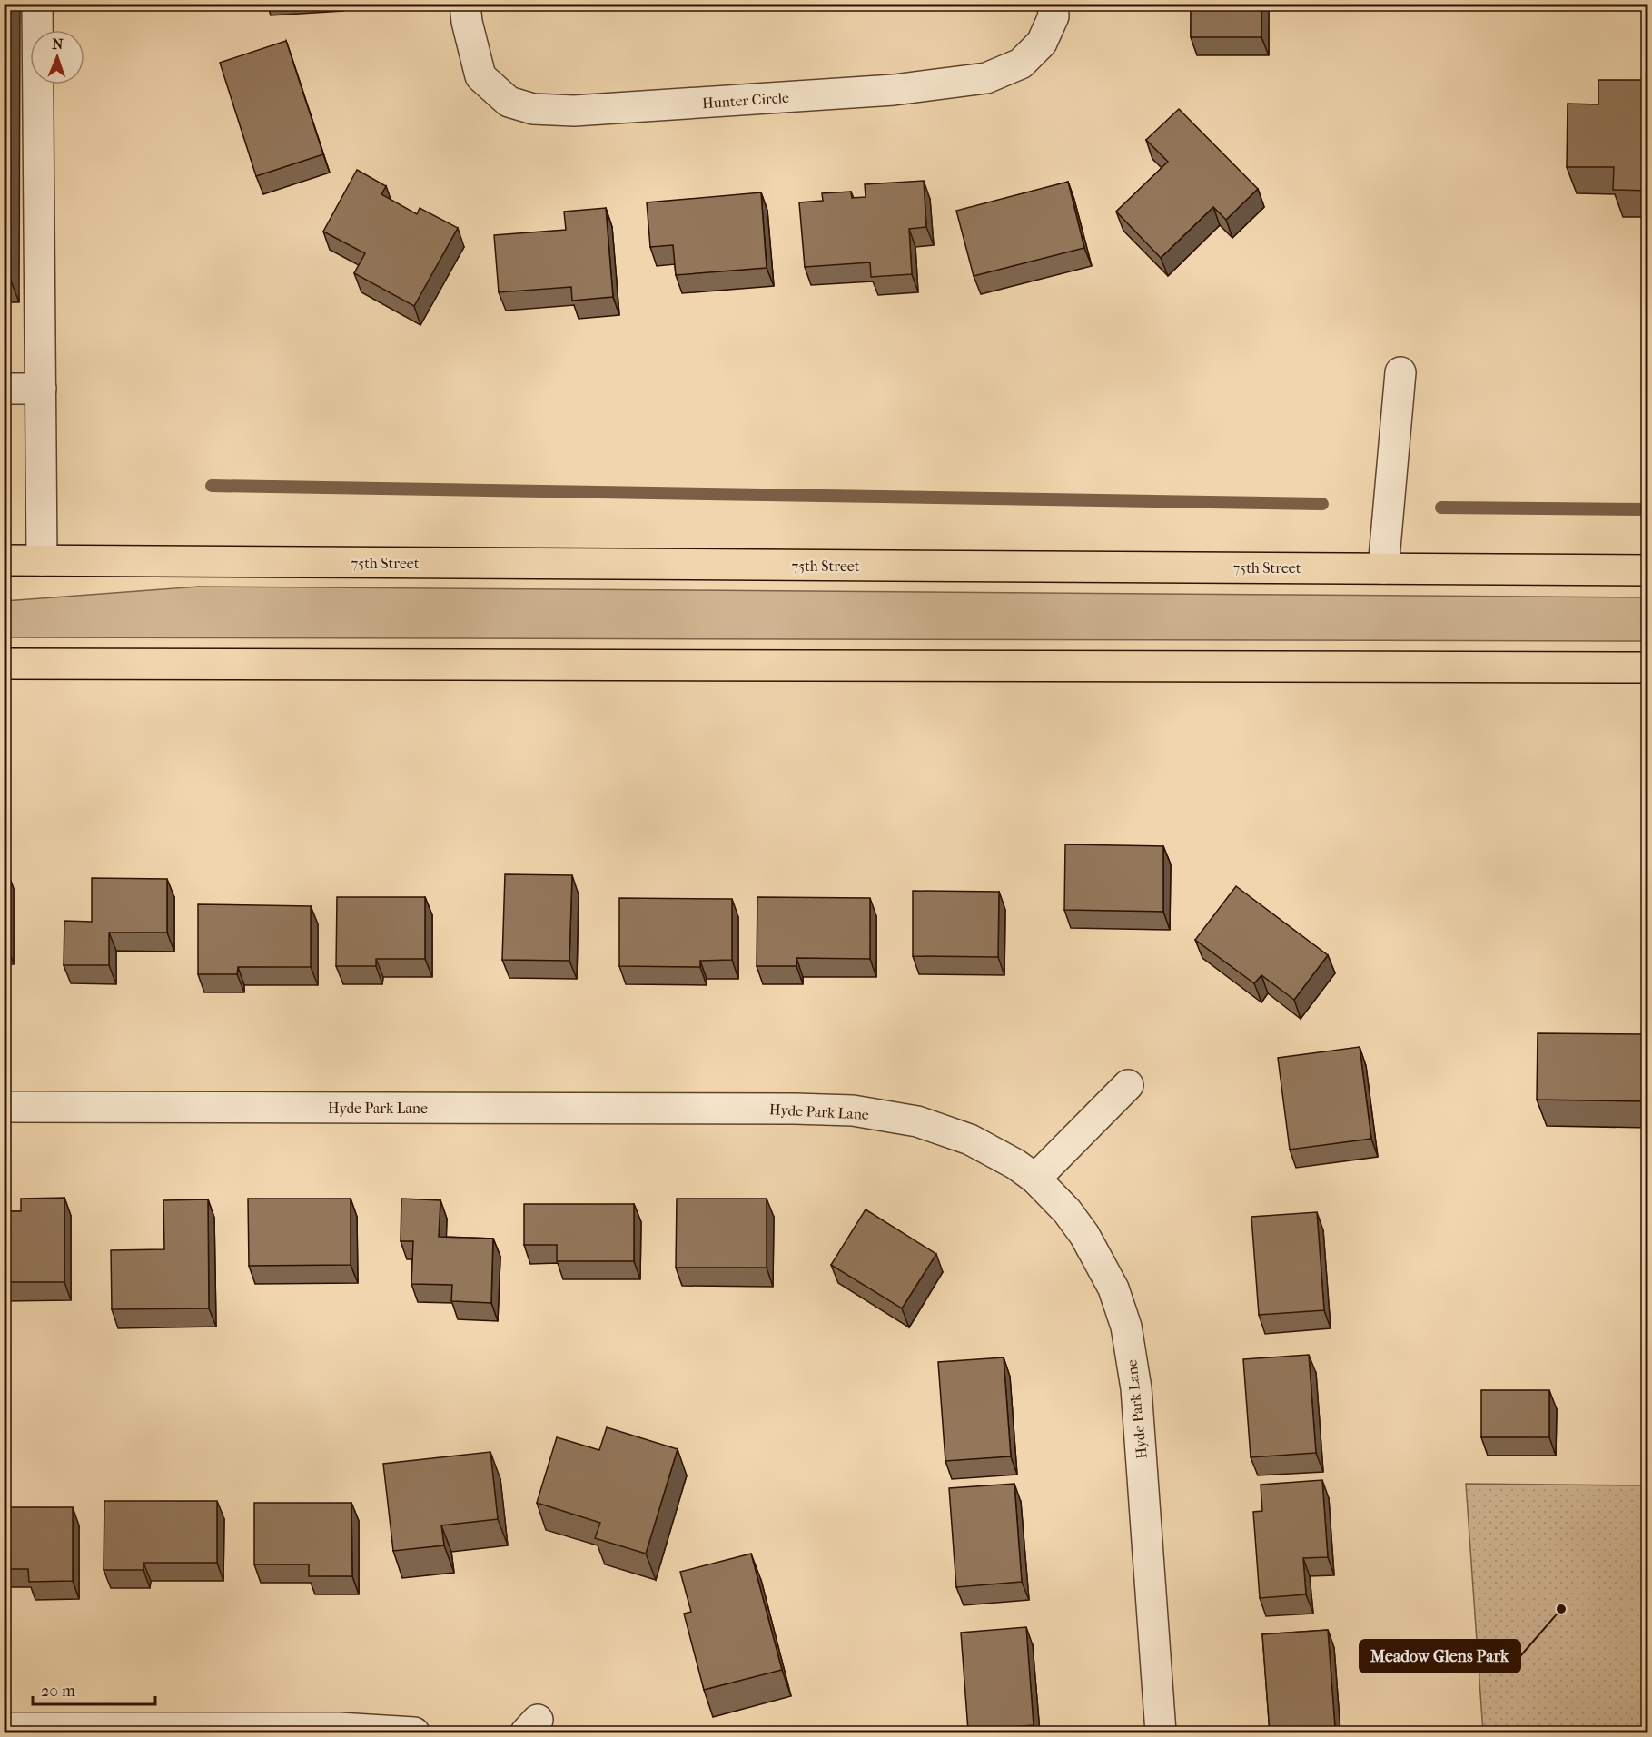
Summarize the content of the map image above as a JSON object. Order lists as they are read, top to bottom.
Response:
{
  "streets": {
    "main road": ["75th Street"],
    "street": ["Hunter Circle", "Hyde Park Lane"]
  },
  "places": ["Meadow Glens Park"],
  "scale_bar": "20 m",
  "north": "top"
}
